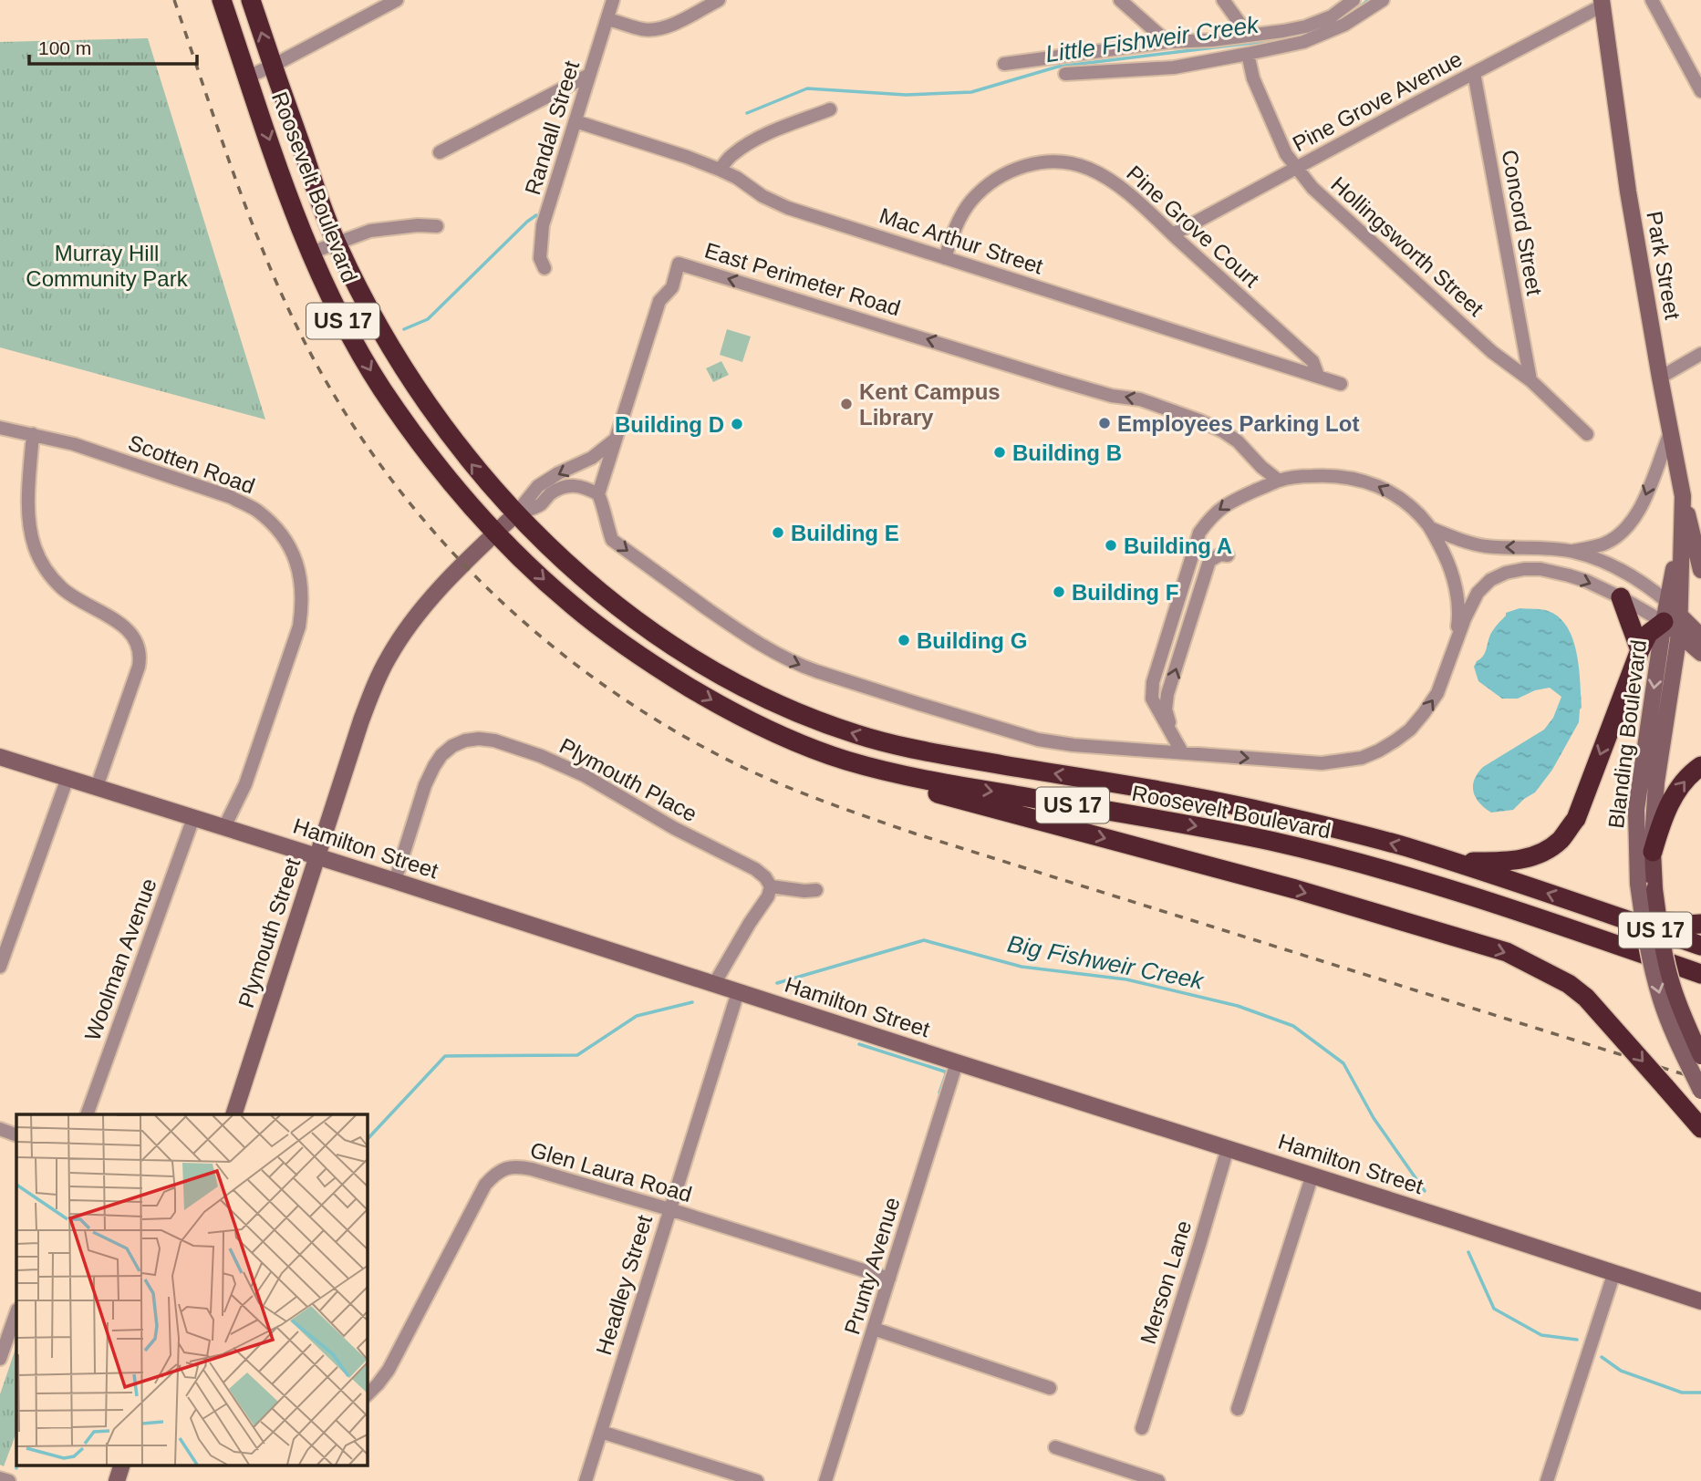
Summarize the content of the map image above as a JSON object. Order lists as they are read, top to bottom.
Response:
{
  "streets": {
    "highway": ["Roosevelt Boulevard", "US 17"],
    "main road": ["Blanding Boulevard"],
    "street": [
      "Pine Grove Avenue",
      "Randall Street",
      "Concord Street",
      "Pine Grove Court",
      "Mac Arthur Street",
      "Hollingsworth Street",
      "Park Street",
      "East Perimeter Road",
      "Scotten Road",
      "Plymouth Place",
      "Hamilton Street",
      "Plymouth Street",
      "Woolman Avenue",
      "Glen Laura Road",
      "Prunty Avenue",
      "Merson Lane",
      "Headley Street"
    ]
  },
  "crossings": [
    ["Pine Grove Avenue", "Concord Street"],
    ["Pine Grove Avenue", "Pine Grove Court"],
    ["Pine Grove Avenue", "Hollingsworth Street"],
    ["Pine Grove Avenue", "Park Street"],
    ["Randall Street", "Mac Arthur Street"],
    ["Roosevelt Boulevard", "Plymouth Street"],
    ["Concord Street", "Hollingsworth Street"],
    ["Pine Grove Court", "Mac Arthur Street"],
    ["Park Street", "Blanding Boulevard"],
    ["Scotten Road", "Hamilton Street"],
    ["Plymouth Place", "Hamilton Street"],
    ["Hamilton Street", "Plymouth Street"],
    ["Hamilton Street", "Woolman Avenue"],
    ["Hamilton Street", "Prunty Avenue"],
    ["Hamilton Street", "Merson Lane"],
    ["Hamilton Street", "Headley Street"],
    ["Glen Laura Road", "Prunty Avenue"],
    ["Glen Laura Road", "Headley Street"]
  ],
  "water": ["Little Fishweir Creek", "Big Fishweir Creek"],
  "parks": ["Murray Hill Community Park"],
  "places": [
    "Kent Campus Library",
    "Employees Parking Lot",
    "Building D",
    "Building B",
    "Building E",
    "Building A",
    "Building F",
    "Building G"
  ],
  "scale_bar": "100 m"
}
